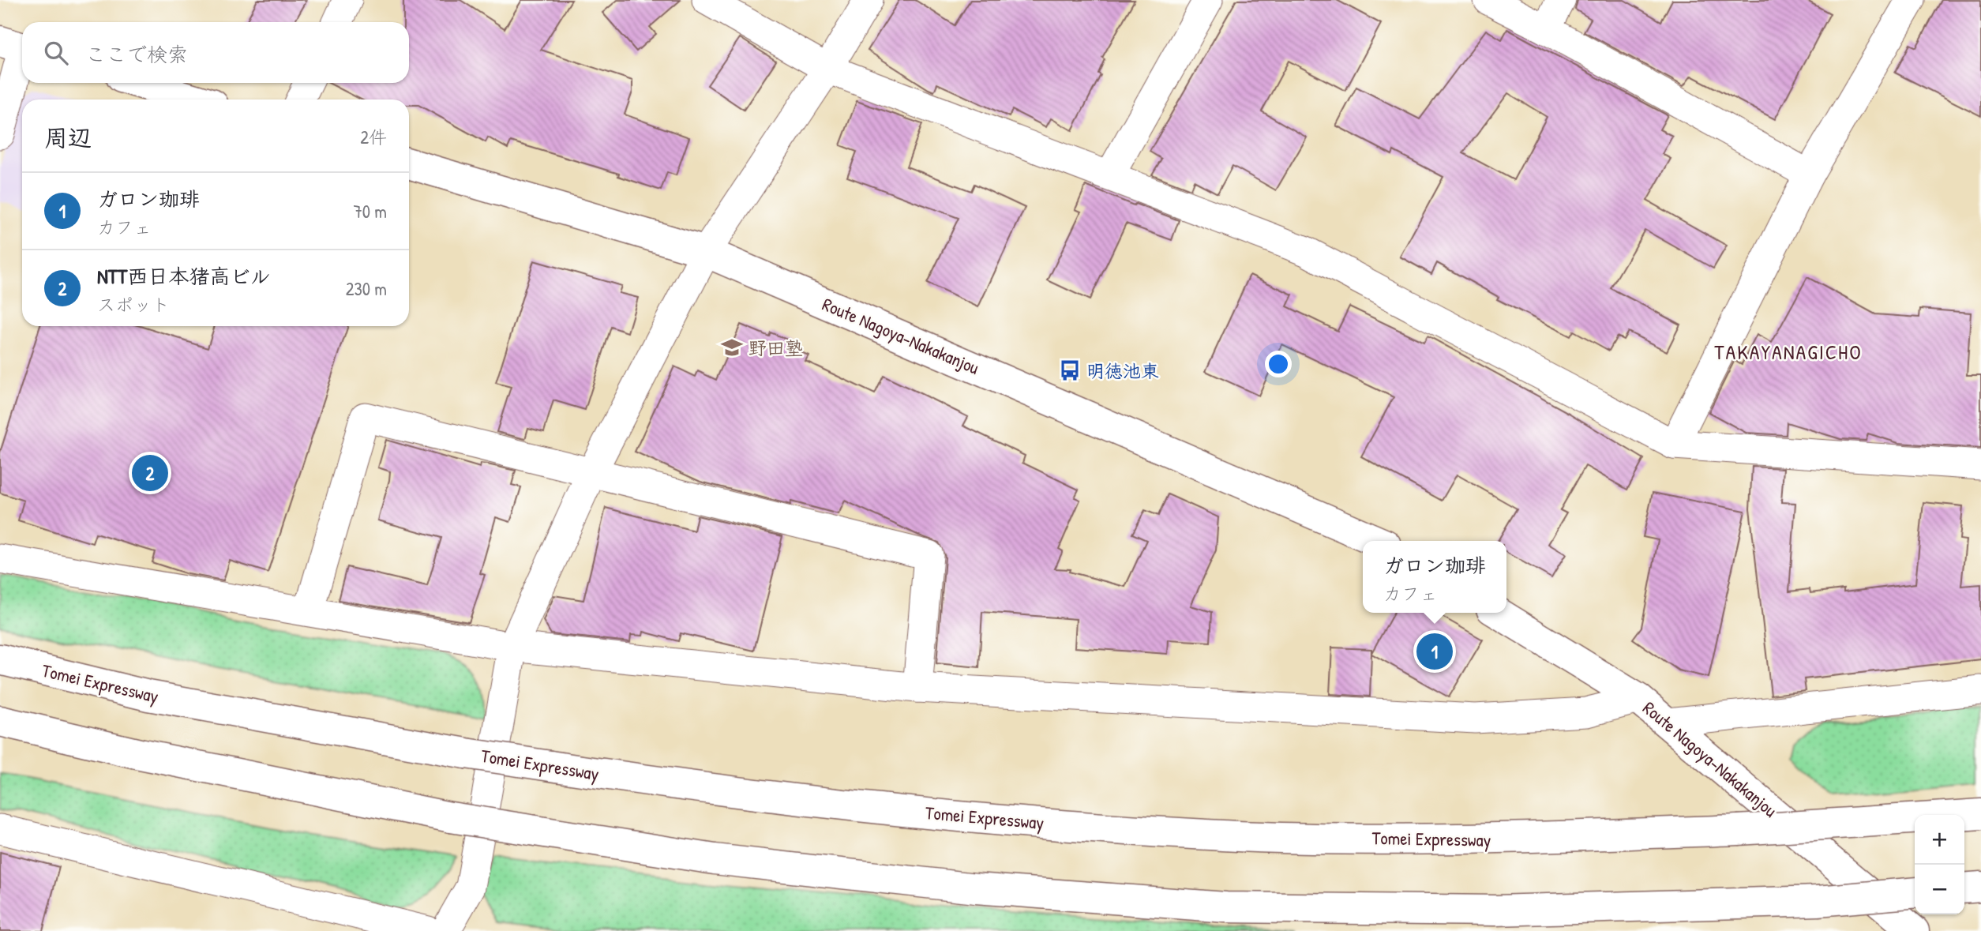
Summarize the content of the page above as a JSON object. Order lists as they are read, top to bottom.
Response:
{
  "streets": {
    "main road": ["Route Nagoya-Nakakanjou", "Tomei Expressway"]
  },
  "districts": ["TAKAYANAGICHO"],
  "places": {
    "school or university": ["野田塾"],
    "bus stop": ["明徳池東"]
  },
  "page": {
    "search": "ここで検索",
    "heading": ["周辺", "2件"],
    "list": [
      {
        "mark": "1",
        "name": "ガロン珈琲",
        "note": "カフェ",
        "value": "70 m"
      },
      {
        "mark": "2",
        "name": "NTT西日本猪高ビル",
        "note": "スポット",
        "value": "230 m"
      }
    ],
    "pins": ["2", "1"],
    "popup": ["ガロン珈琲", "カフェ"],
    "map_buttons": ["+", "−"]
  }
}
